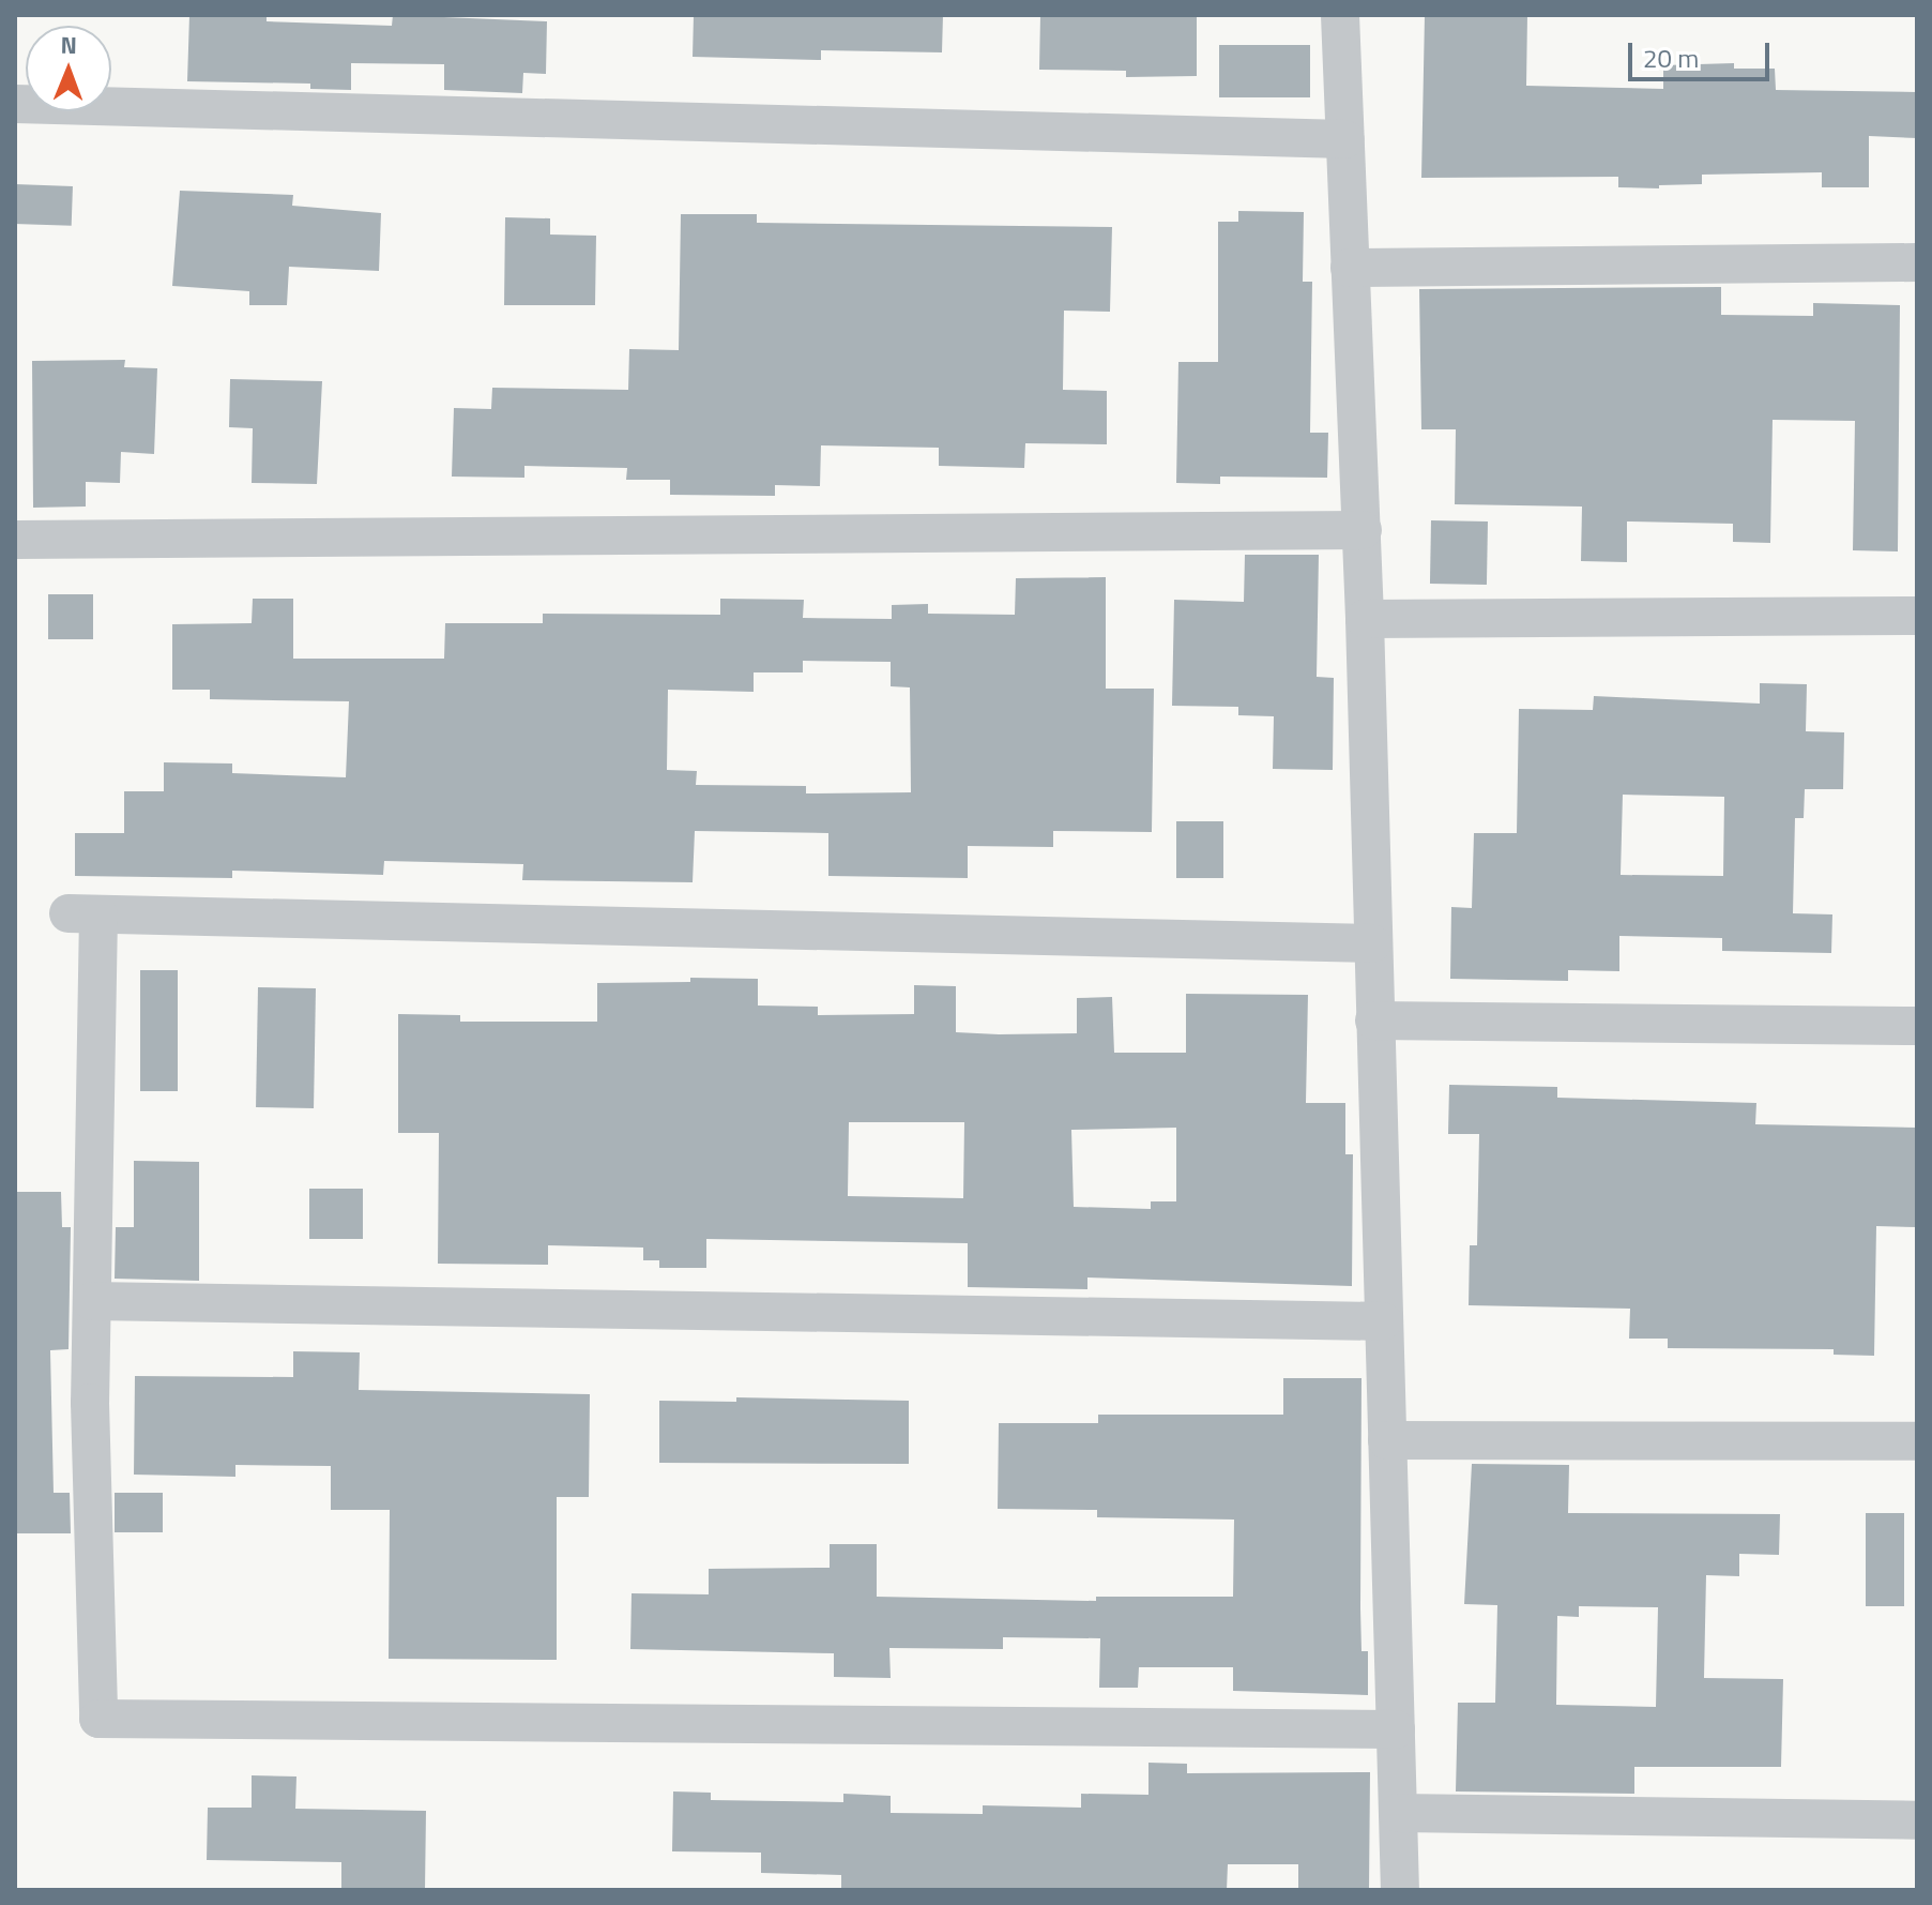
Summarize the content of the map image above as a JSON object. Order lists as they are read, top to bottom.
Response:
{
  "scale_bar": "20 m",
  "north": "top"
}
